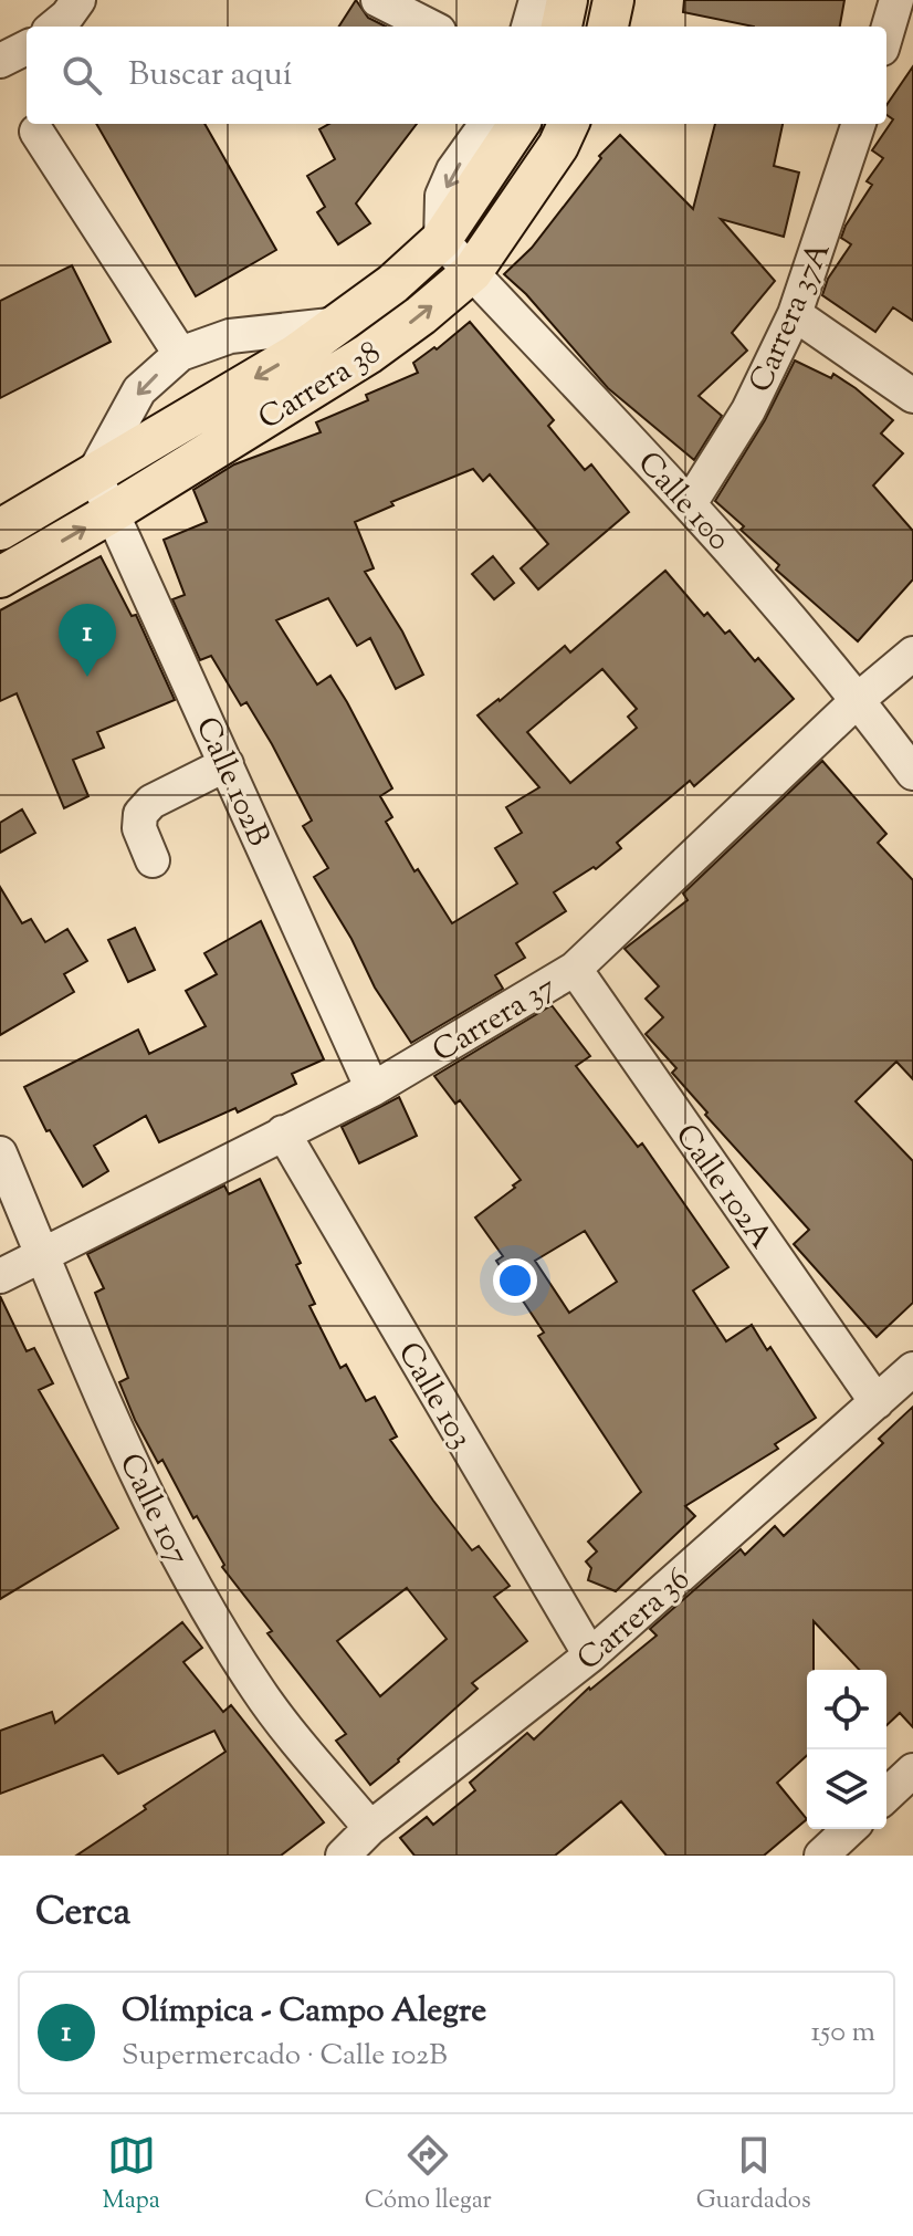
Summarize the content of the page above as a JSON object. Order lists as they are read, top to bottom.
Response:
{
  "streets": {
    "main road": ["Carrera 38"],
    "street": [
      "Carrera 37A",
      "Calle 100",
      "Calle 102B",
      "Carrera 37",
      "Calle 102A",
      "Calle 103",
      "Calle 107",
      "Carrera 36"
    ]
  },
  "crossings": [
    ["Carrera 37A", "Calle 100"],
    ["Carrera 38", "Calle 100"],
    ["Carrera 38", "Calle 102B"],
    ["Calle 100", "Carrera 37"],
    ["Calle 102B", "Carrera 37"],
    ["Carrera 37", "Calle 102A"],
    ["Carrera 37", "Calle 103"],
    ["Carrera 37", "Calle 107"],
    ["Calle 102A", "Carrera 36"],
    ["Calle 103", "Carrera 36"],
    ["Calle 107", "Carrera 36"]
  ],
  "page": {
    "search": "Buscar aquí",
    "pins": "1",
    "heading": "Cerca",
    "list": [
      {
        "mark": "1",
        "name": "Olímpica - Campo Alegre",
        "note": "Supermercado · Calle 102B",
        "value": "150 m"
      }
    ],
    "nav": ["Mapa", "Cómo llegar", "Guardados"]
  }
}
